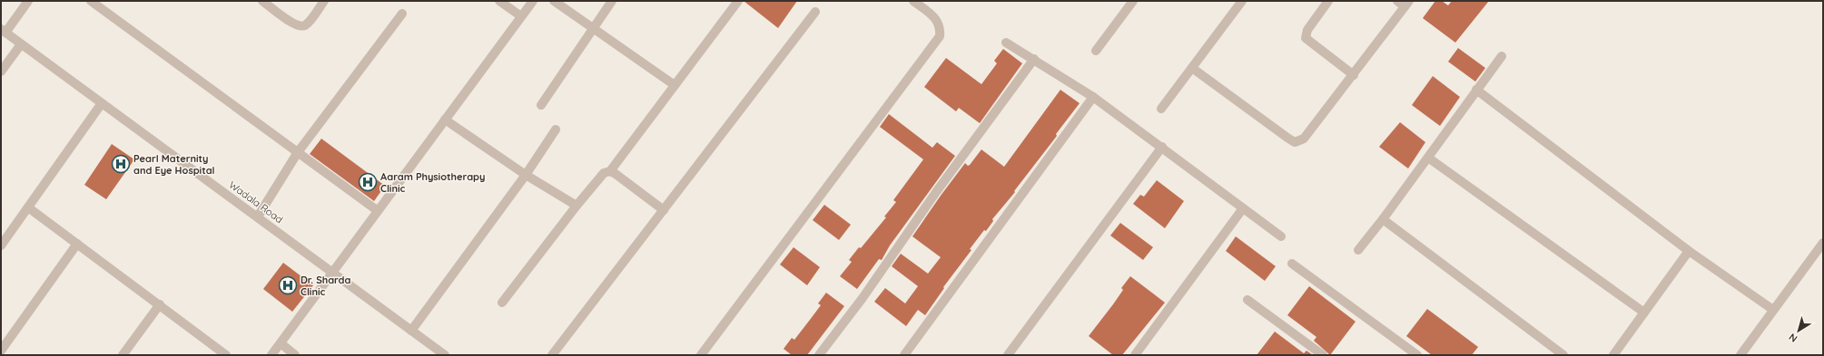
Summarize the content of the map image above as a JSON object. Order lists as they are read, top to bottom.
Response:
{
  "streets": {
    "street": ["Wadala Road"]
  },
  "places": {
    "hospital": ["Pearl Maternity and Eye Hospital", "Aaram Physiotherapy Clinic", "Dr. Sharda Clinic"]
  },
  "north": "bottom left"
}
